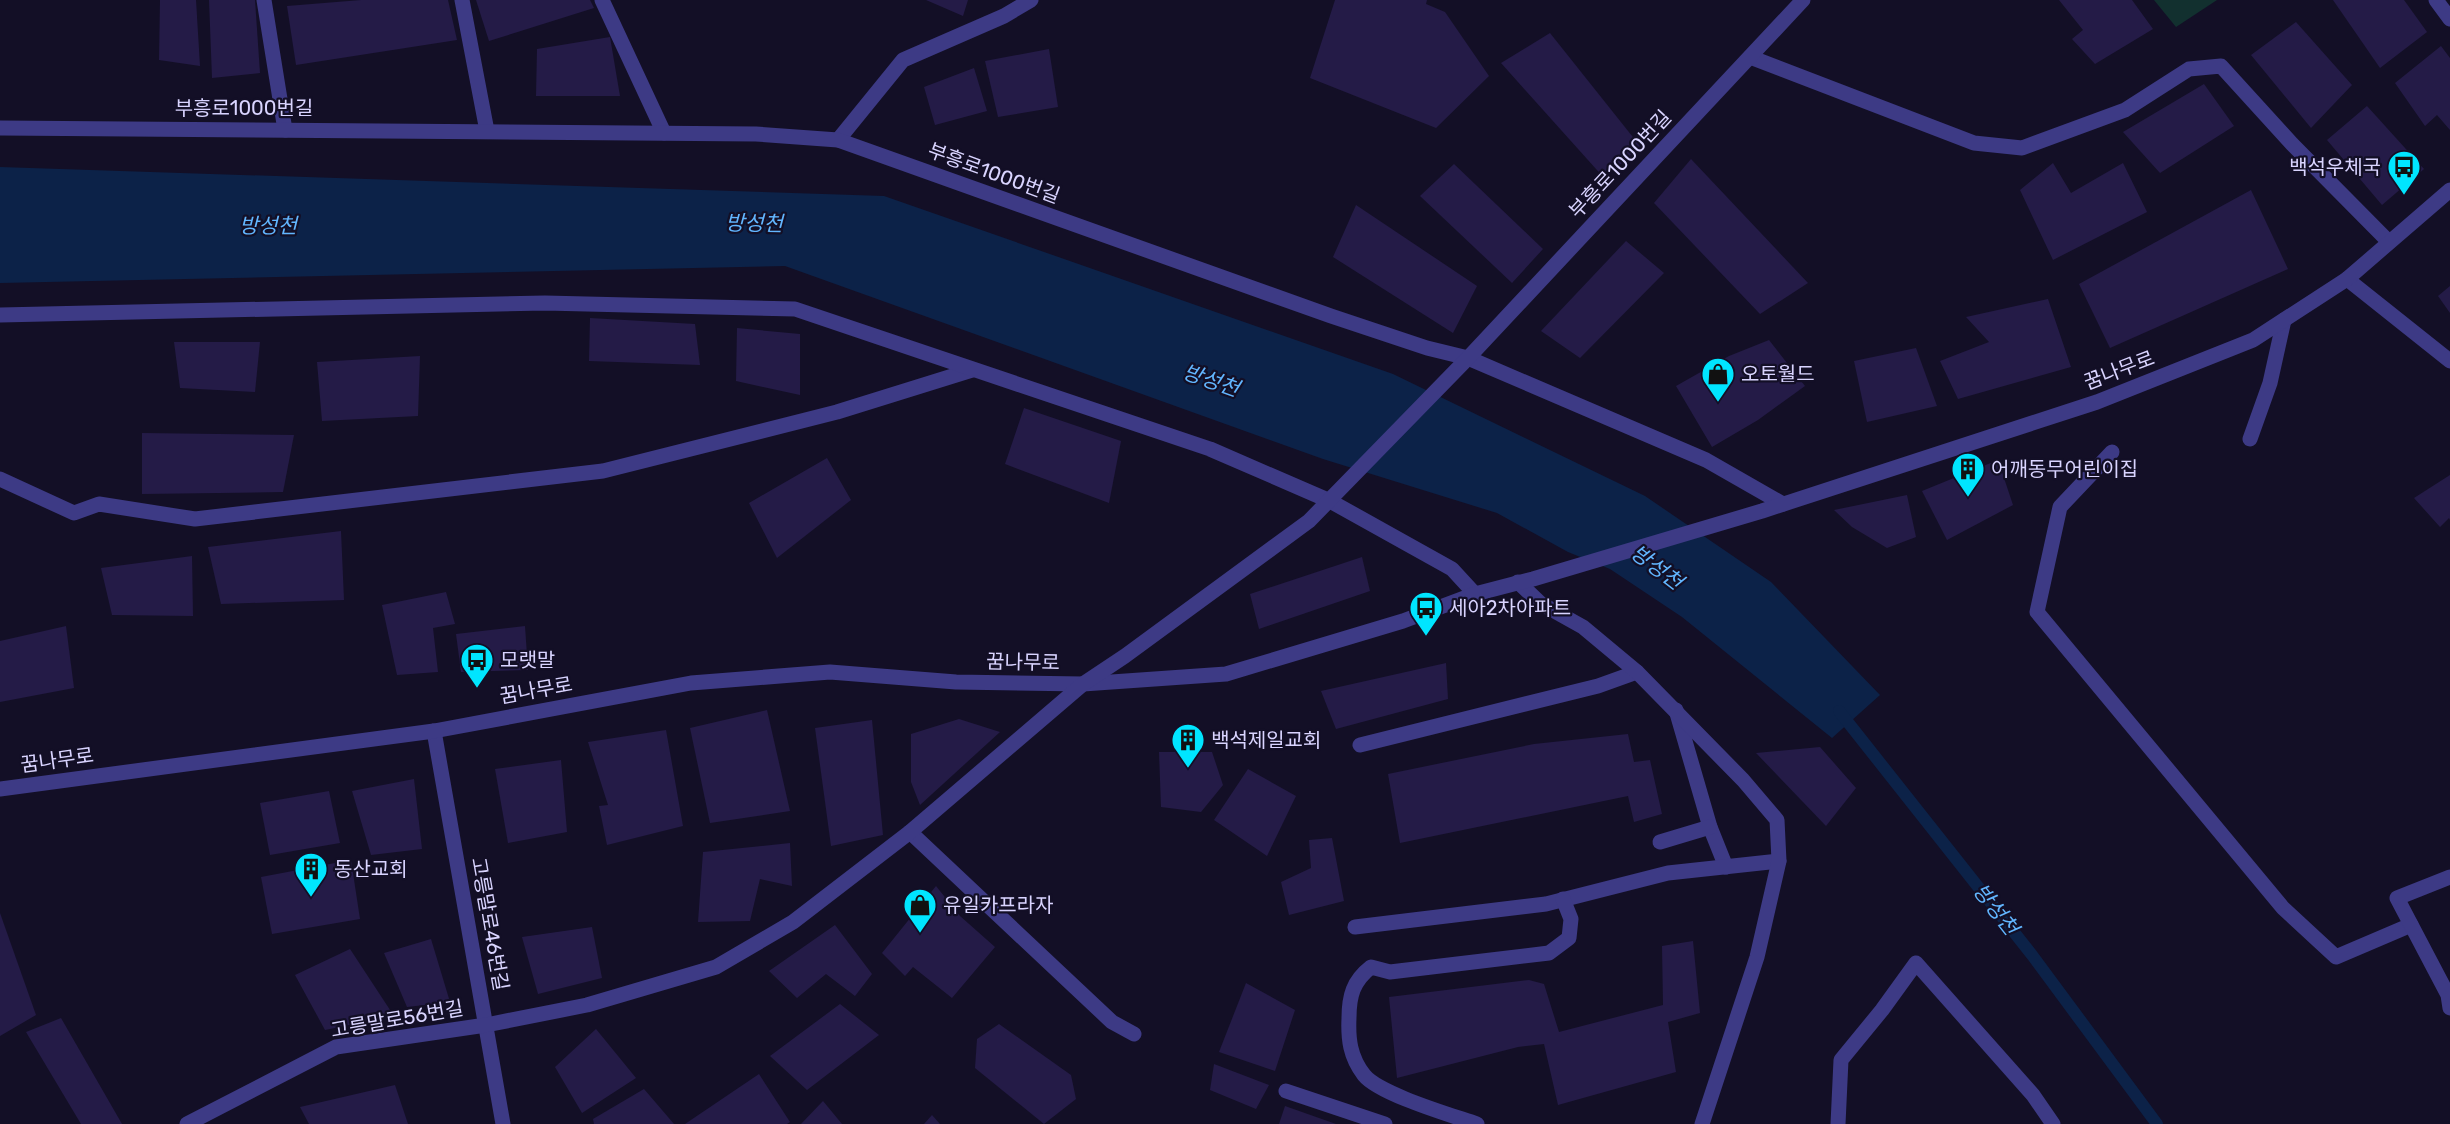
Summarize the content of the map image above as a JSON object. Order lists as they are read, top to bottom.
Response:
{
  "streets": {
    "street": [
      "부흥로1000번길",
      "꿈나무로",
      "고릉말로46번길",
      "고릉말로56번길"
    ]
  },
  "crossings": [
    ["부흥로1000번길", "꿈나무로"],
    ["꿈나무로", "고릉말로46번길"],
    ["꿈나무로", "고릉말로56번길"],
    ["고릉말로46번길", "고릉말로56번길"]
  ],
  "water": ["방성천"],
  "places": {
    "bus stop": ["백석우체국", "세아2차아파트", "모랫말"],
    "shop": ["오토월드", "유일카프라자"],
    "building": ["어깨동무어린이집", "백석제일교회", "동산교회"]
  }
}
